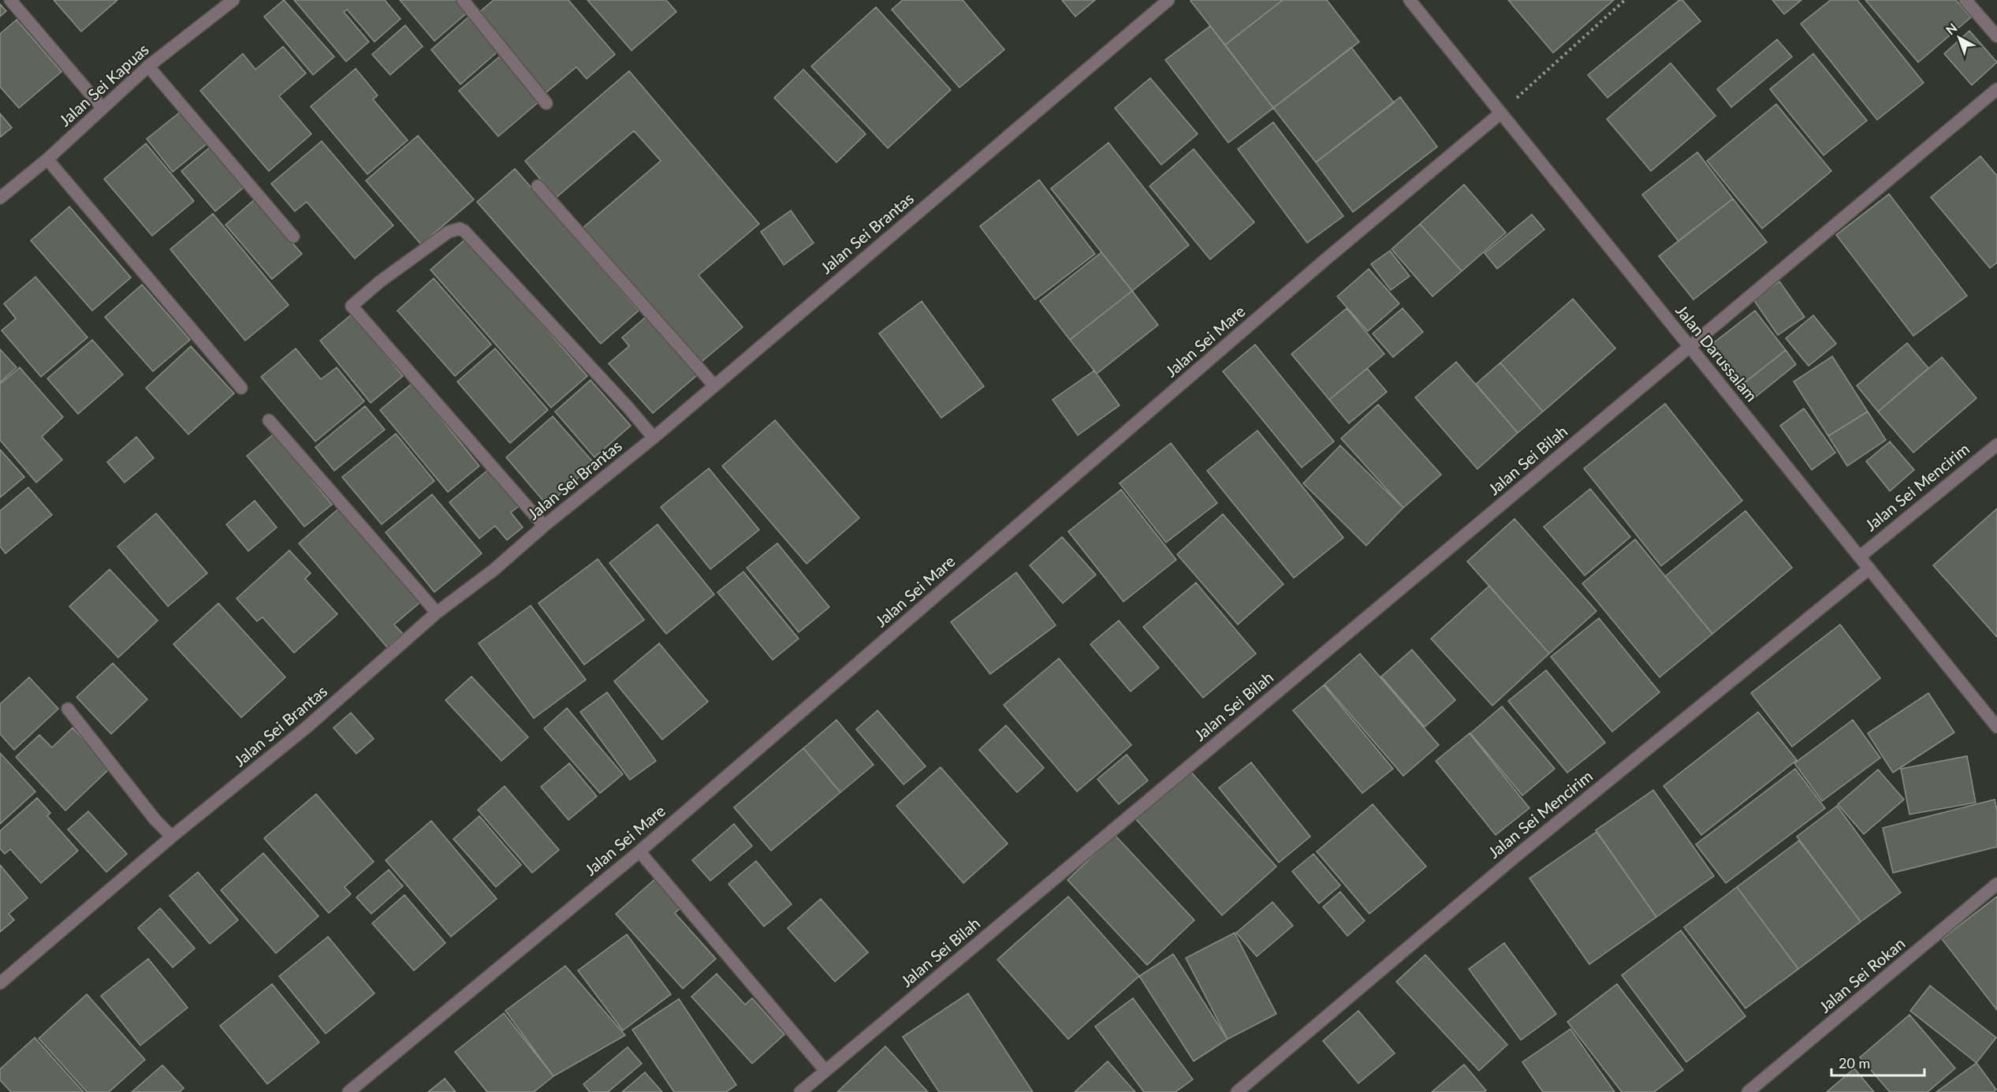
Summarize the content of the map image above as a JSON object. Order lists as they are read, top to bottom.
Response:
{
  "streets": {
    "street": [
      "Jalan Sei Kapuas",
      "Jalan Sei Brantas",
      "Jalan Sei Mare",
      "Jalan Darussalam",
      "Jalan Sei Bilah",
      "Jalan Sei Mencirim",
      "Jalan Sei Rokan"
    ]
  },
  "crossings": [
    ["Jalan Sei Mare", "Jalan Darussalam"],
    ["Jalan Darussalam", "Jalan Sei Bilah"],
    ["Jalan Darussalam", "Jalan Sei Mencirim"]
  ],
  "scale_bar": "20 m",
  "north": "top left"
}
